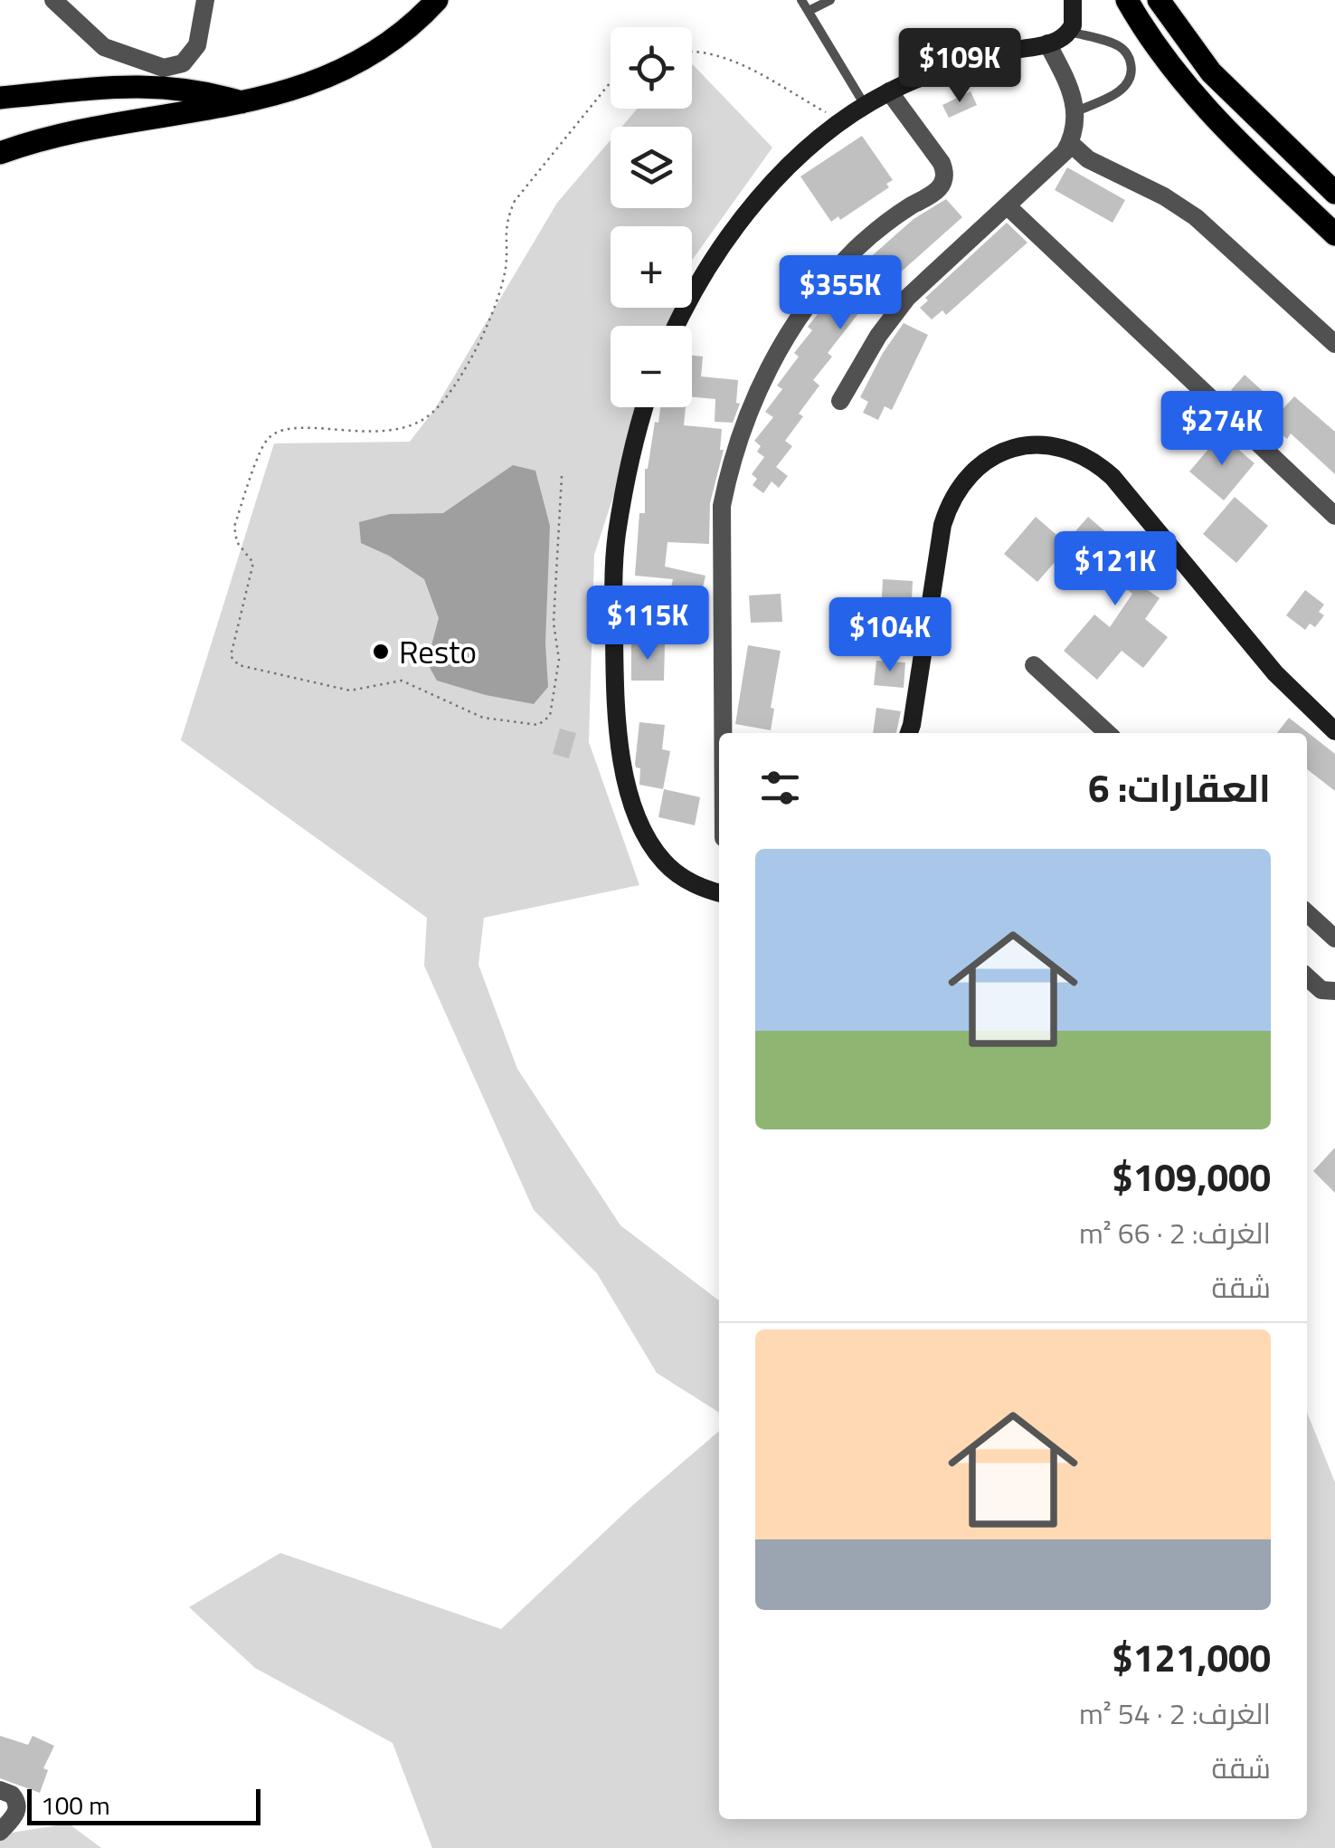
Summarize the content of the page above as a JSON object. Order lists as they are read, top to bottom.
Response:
{
  "places": ["Resto"],
  "scale_bar": "100 m",
  "page": {
    "map_buttons": ["+", "−"],
    "price": [
      "$109K",
      "$355K",
      "$274K",
      "$121K",
      "$115K",
      "$104K"
    ],
    "heading": "العقارات: 6",
    "list": [
      {
        "name": "$109,000",
        "note": "الغرف: 2 · 66 m² · شقة"
      },
      {
        "name": "$121,000",
        "note": "الغرف: 2 · 54 m² · شقة"
      }
    ],
    "scale": "100 m"
  }
}
